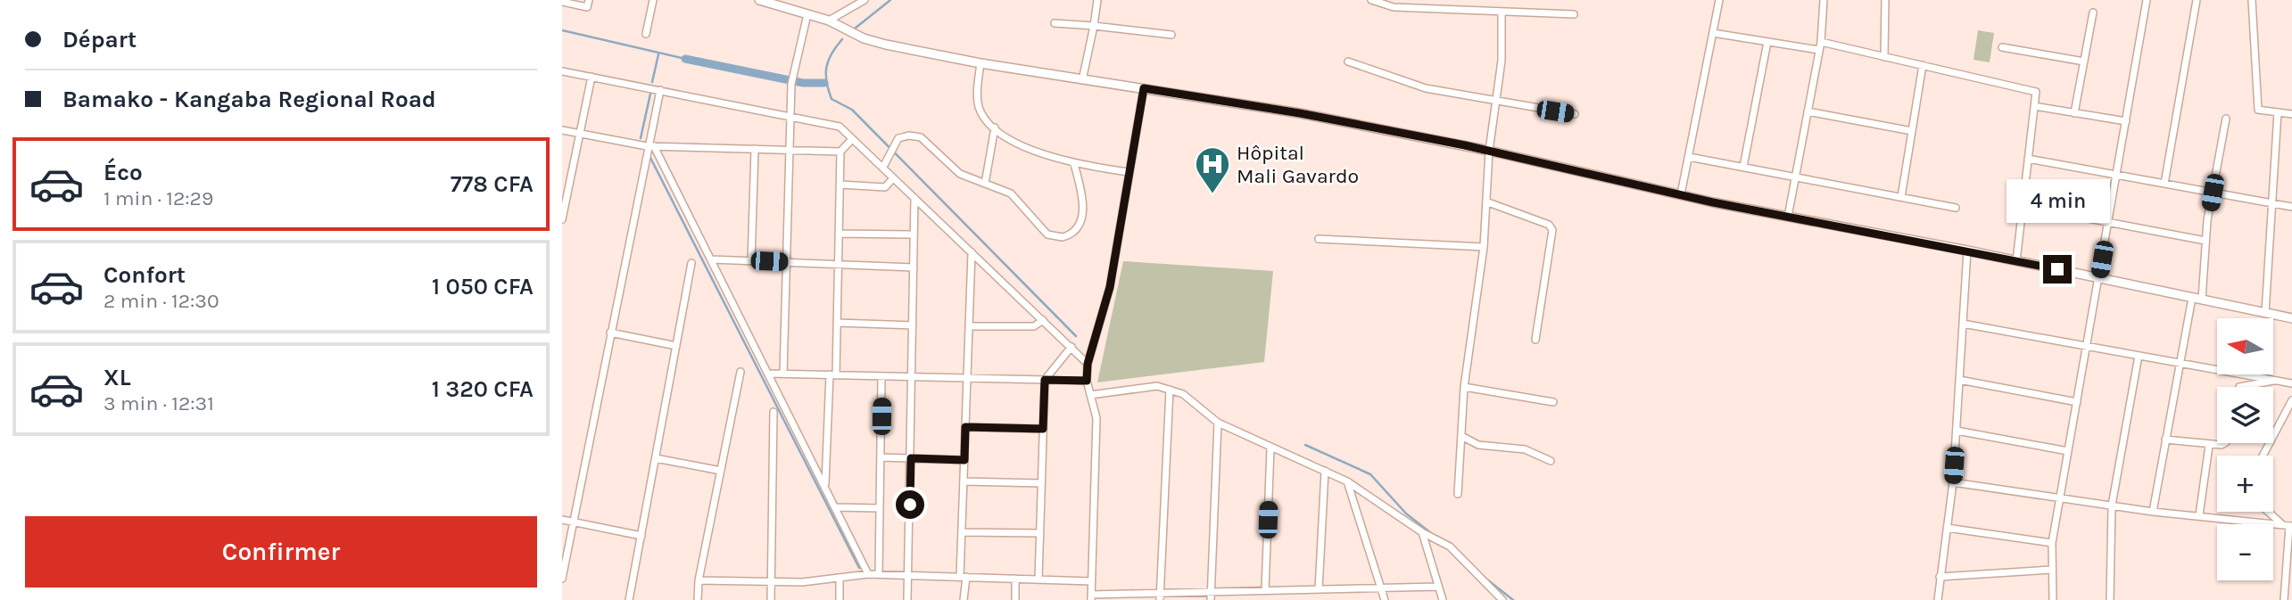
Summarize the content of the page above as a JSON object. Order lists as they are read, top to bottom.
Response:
{
  "places": {
    "hospital": ["Hôpital Mali Gavardo"]
  },
  "north": "left",
  "page": {
    "banner": ["Départ", "Bamako - Kangaba Regional Road"],
    "list": [
      {
        "name": "Éco",
        "note": "1 min · 12:29",
        "value": "778 CFA"
      },
      {
        "name": "Confort",
        "note": "2 min · 12:30",
        "value": "1 050 CFA"
      },
      {
        "name": "XL",
        "note": "3 min · 12:31",
        "value": "1 320 CFA"
      }
    ],
    "bubble": "4 min",
    "map_buttons": ["+", "−"],
    "buttons": "Confirmer"
  }
}
